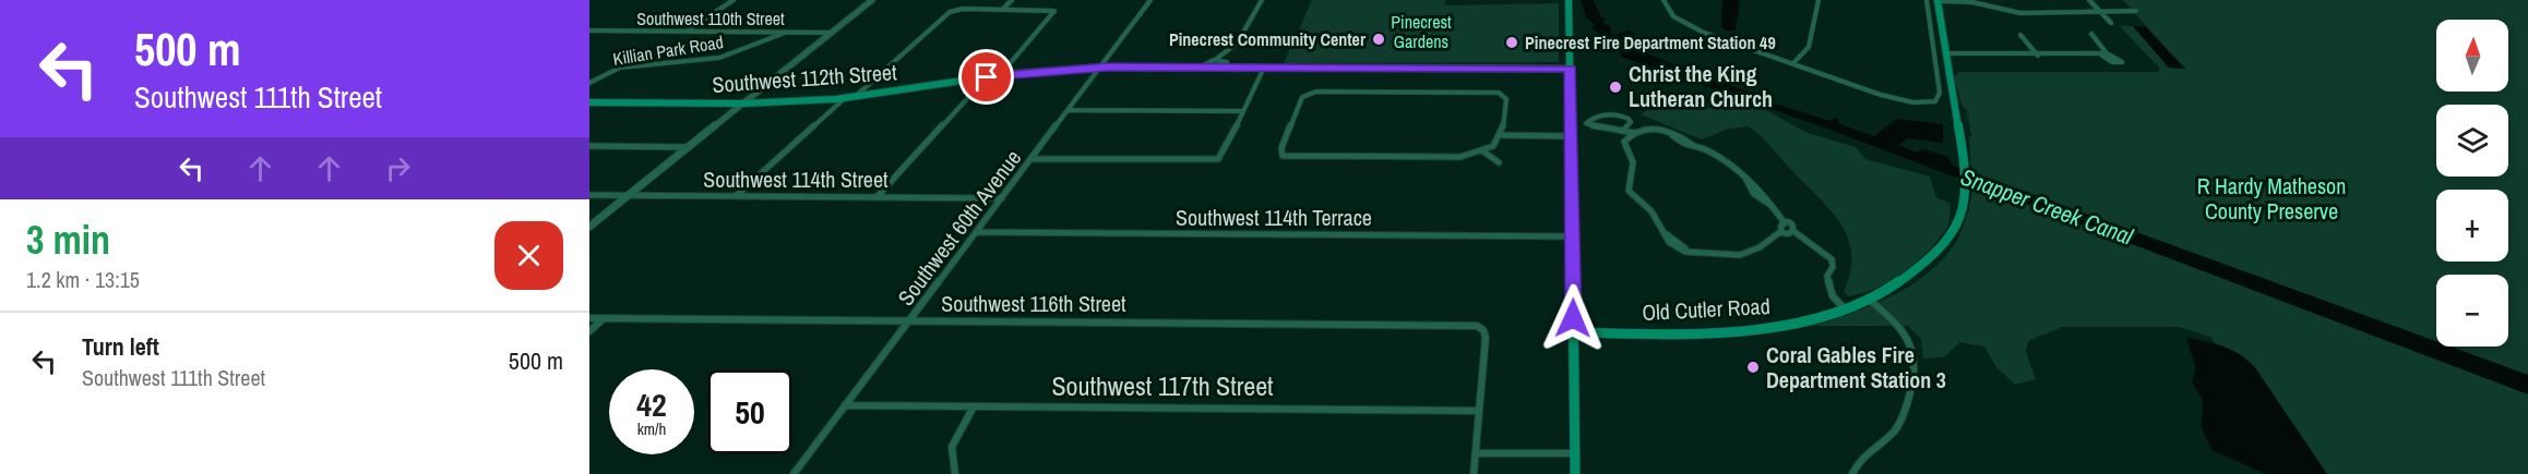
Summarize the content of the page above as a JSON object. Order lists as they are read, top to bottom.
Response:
{
  "streets": {
    "main road": ["Southwest 112th Street", "Old Cutler Road"],
    "street": [
      "Southwest 110th Street",
      "Killian Park Road",
      "Southwest 114th Street",
      "Southwest 114th Terrace",
      "Southwest 60th Avenue",
      "Southwest 116th Street",
      "Southwest 117th Street"
    ]
  },
  "crossings": [
    ["Southwest 110th Street", "Killian Park Road"],
    ["Southwest 112th Street", "Southwest 60th Avenue"],
    ["Southwest 114th Street", "Southwest 60th Avenue"],
    ["Southwest 114th Terrace", "Southwest 60th Avenue"],
    ["Southwest 60th Avenue", "Southwest 116th Street"],
    ["Southwest 60th Avenue", "Southwest 117th Street"],
    ["Southwest 116th Street", "Southwest 117th Street"]
  ],
  "water": ["Snapper Creek Canal"],
  "parks": ["Pinecrest Gardens", "R Hardy Matheson County Preserve"],
  "places": [
    "Pinecrest Community Center",
    "Pinecrest Fire Department Station 49",
    "Christ the King Lutheran Church",
    "Coral Gables Fire Department Station 3"
  ],
  "north": "top",
  "page": {
    "turn": ["500 m", "Southwest 111th Street"],
    "map_buttons": ["+", "−"],
    "heading": ["3 min", "1.2 km · 13:15"],
    "list": [
      {
        "name": "Turn left",
        "note": "Southwest 111th Street",
        "value": "500 m"
      }
    ],
    "speed": "42 km/h",
    "limit": "50"
  }
}
